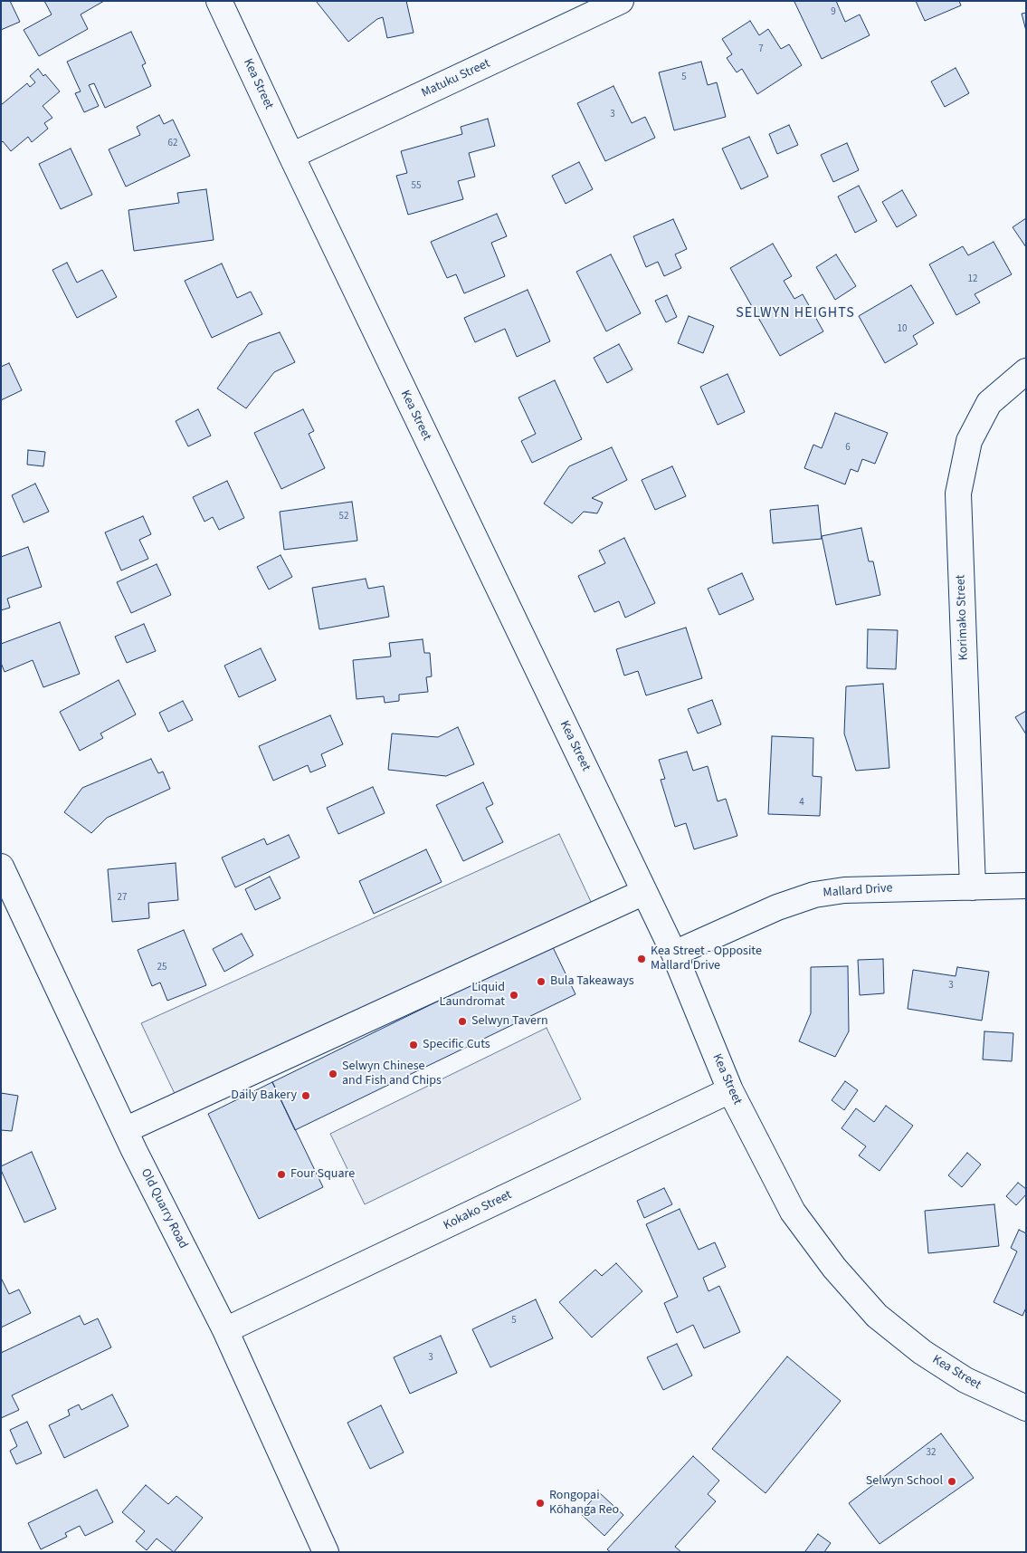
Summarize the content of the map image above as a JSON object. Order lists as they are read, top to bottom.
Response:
{
  "streets": {
    "street": [
      "Matuku Street",
      "Kea Street",
      "Korimako Street",
      "Mallard Drive",
      "Old Quarry Road",
      "Kokako Street"
    ]
  },
  "crossings": [
    ["Matuku Street", "Kea Street"],
    ["Kea Street", "Mallard Drive"],
    ["Kea Street", "Kokako Street"],
    ["Korimako Street", "Mallard Drive"],
    ["Old Quarry Road", "Kokako Street"]
  ],
  "districts": ["SELWYN HEIGHTS"],
  "places": [
    "Kea Street - Opposite Mallard Drive",
    "Bula Takeaways",
    "Liquid Laundromat",
    "Selwyn Tavern",
    "Specific Cuts",
    "Selwyn Chinese and Fish and Chips",
    "Daily Bakery",
    "Four Square",
    "Selwyn School",
    "Rongopai Kōhanga Reo"
  ],
  "house_numbers": [
    "9",
    "7",
    "5",
    "3",
    "62",
    "55",
    "12",
    "10",
    "6",
    "52",
    "4",
    "27",
    "25",
    "3",
    "5",
    "3",
    "32"
  ]
}
